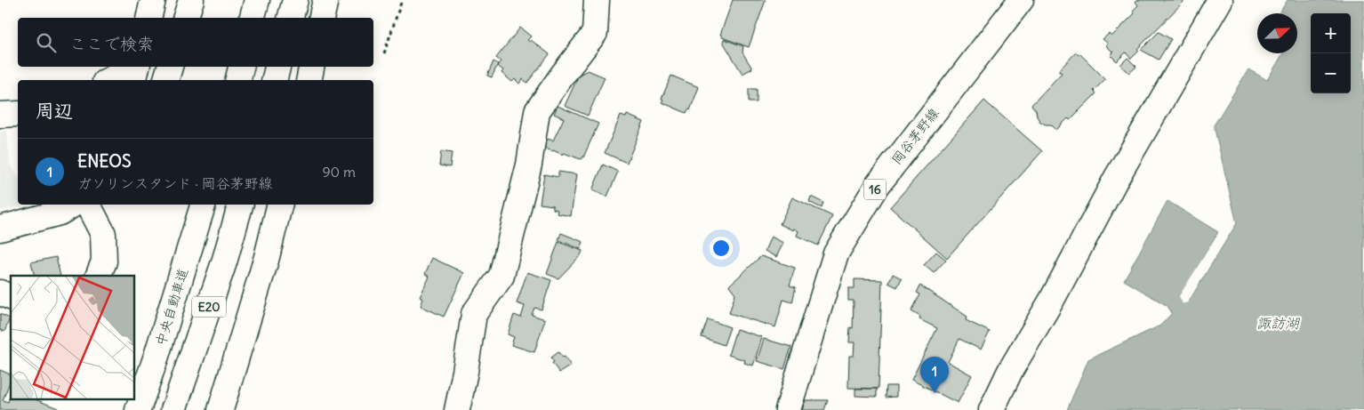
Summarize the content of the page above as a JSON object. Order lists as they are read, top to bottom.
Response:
{
  "streets": {
    "main road": [
      "岡谷茅野線",
      "16",
      "中央自動車道",
      "E20"
    ]
  },
  "water": ["諏訪湖"],
  "north": "top right",
  "page": {
    "map_buttons": ["+", "−"],
    "search": "ここで検索",
    "heading": "周辺",
    "list": [
      {
        "mark": "1",
        "name": "ENEOS",
        "note": "ガソリンスタンド · 岡谷茅野線",
        "value": "90 m"
      }
    ],
    "pins": "1"
  }
}
